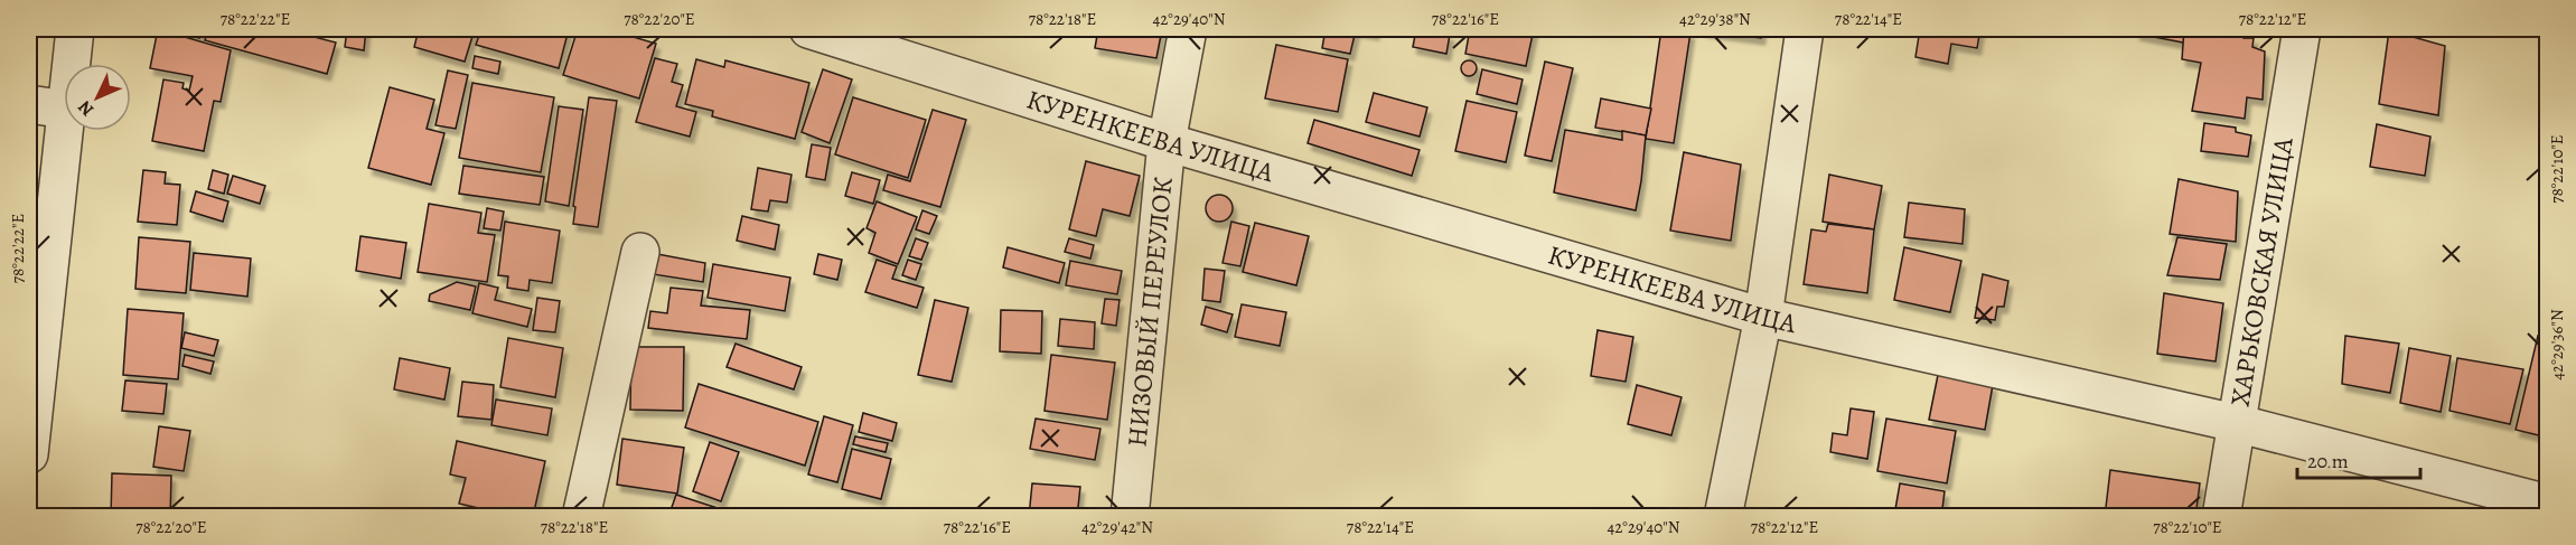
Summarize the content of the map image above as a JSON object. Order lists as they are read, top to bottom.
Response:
{
  "streets": {
    "street": ["КУРЕНКЕЕВА УЛИЦА", "ХАРЬКОВСКАЯ УЛИЦА", "НИЗОВЫЙ ПЕРЕУЛОК"]
  },
  "crossings": [
    ["КУРЕНКЕЕВА УЛИЦА", "ХАРЬКОВСКАЯ УЛИЦА"],
    ["КУРЕНКЕЕВА УЛИЦА", "НИЗОВЫЙ ПЕРЕУЛОК"]
  ],
  "scale_bar": "20 m",
  "north": "bottom left",
  "coordinates": [
    "78°22'22\"E",
    "78°22'20\"E",
    "78°22'18\"E",
    "42°29'40\"N",
    "78°22'16\"E",
    "42°29'38\"N",
    "78°22'14\"E",
    "78°22'12\"E",
    "78°22'10\"E",
    "42°29'36\"N",
    "42°29'42\"N"
  ]
}
